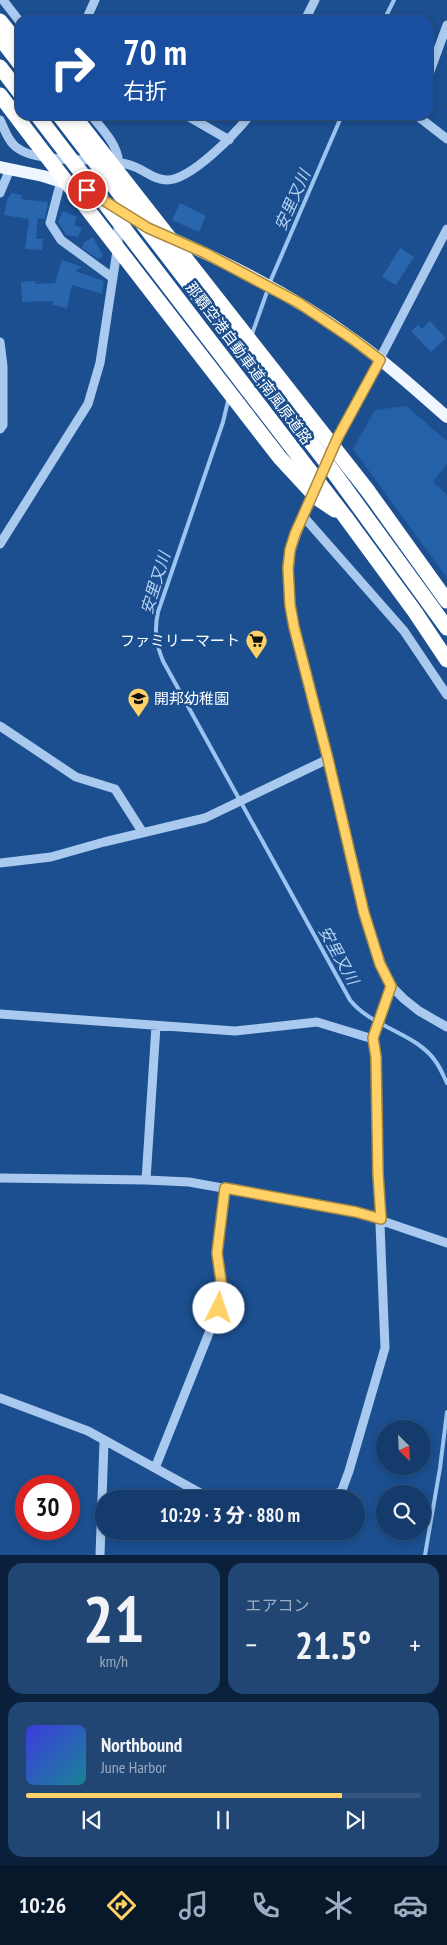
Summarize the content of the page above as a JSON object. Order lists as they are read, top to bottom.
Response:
{
  "streets": {
    "highway": ["那覇空港自動車道;南風原道路"]
  },
  "water": ["安里又川"],
  "places": {
    "supermarket": ["ファミリーマート"],
    "school or university": ["開邦幼稚園"]
  },
  "north": "bottom right",
  "page": {
    "turn": ["70 m", "右折"],
    "limit": "30",
    "trip": "10:29 · 3 分 · 880 m",
    "tile": [
      ["21", "km/h"],
      "エアコン"
    ],
    "heat": ["−", "21.5°", "+"],
    "song": ["Northbound", "June Harbor"],
    "tabs": "10:26"
  }
}
